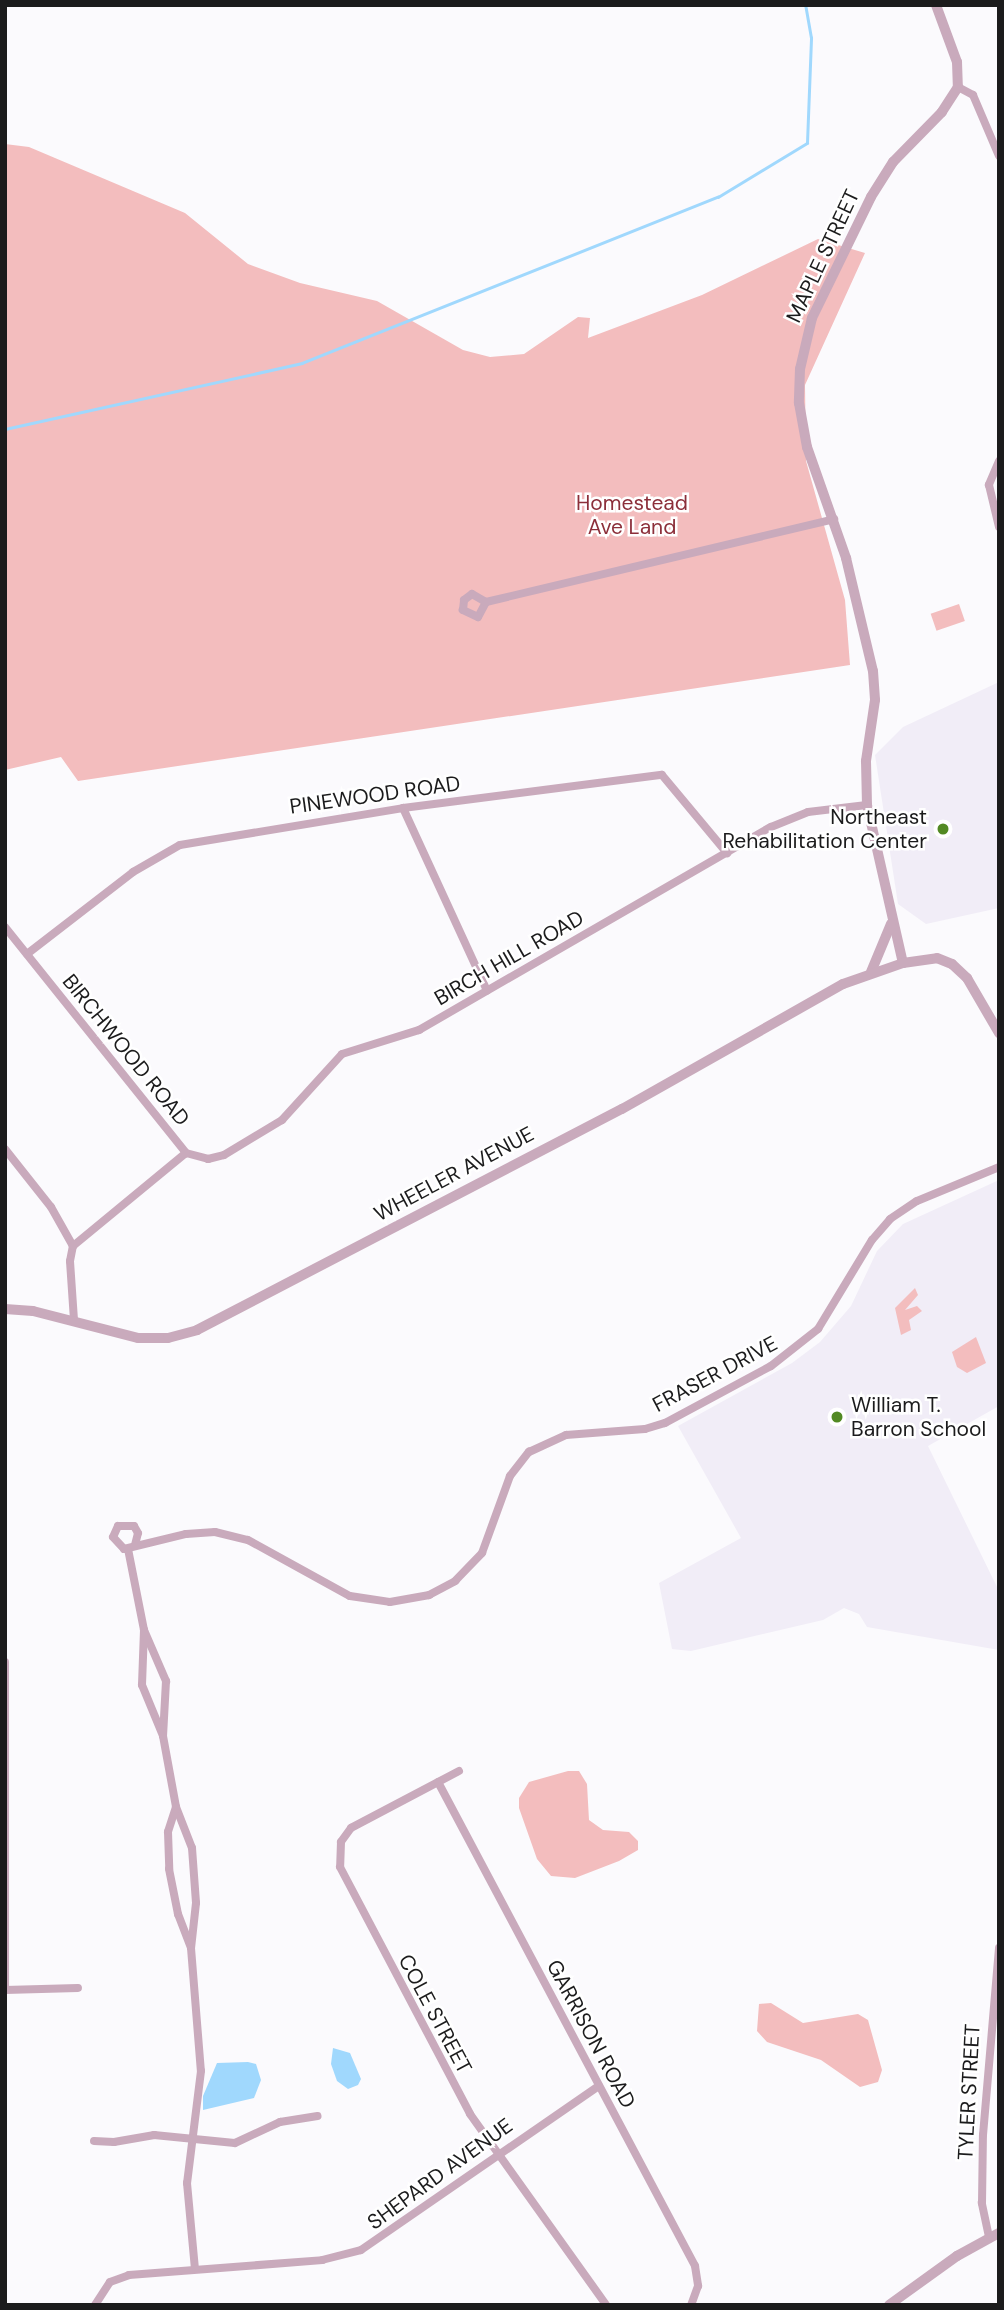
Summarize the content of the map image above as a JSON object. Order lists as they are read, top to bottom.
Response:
{
  "streets": {
    "street": [
      "MAPLE STREET",
      "PINEWOOD ROAD",
      "BIRCH HILL ROAD",
      "BIRCHWOOD ROAD",
      "WHEELER AVENUE",
      "FRASER DRIVE",
      "COLE STREET",
      "GARRISON ROAD",
      "TYLER STREET",
      "SHEPARD AVENUE"
    ]
  },
  "crossings": [
    ["MAPLE STREET", "BIRCH HILL ROAD"],
    ["MAPLE STREET", "WHEELER AVENUE"],
    ["PINEWOOD ROAD", "BIRCH HILL ROAD"],
    ["PINEWOOD ROAD", "BIRCHWOOD ROAD"],
    ["BIRCH HILL ROAD", "BIRCHWOOD ROAD"],
    ["COLE STREET", "GARRISON ROAD"],
    ["COLE STREET", "SHEPARD AVENUE"],
    ["GARRISON ROAD", "SHEPARD AVENUE"]
  ],
  "parks": ["Homestead Ave Land"],
  "places": ["Northeast Rehabilitation Center", "William T. Barron School"]
}
